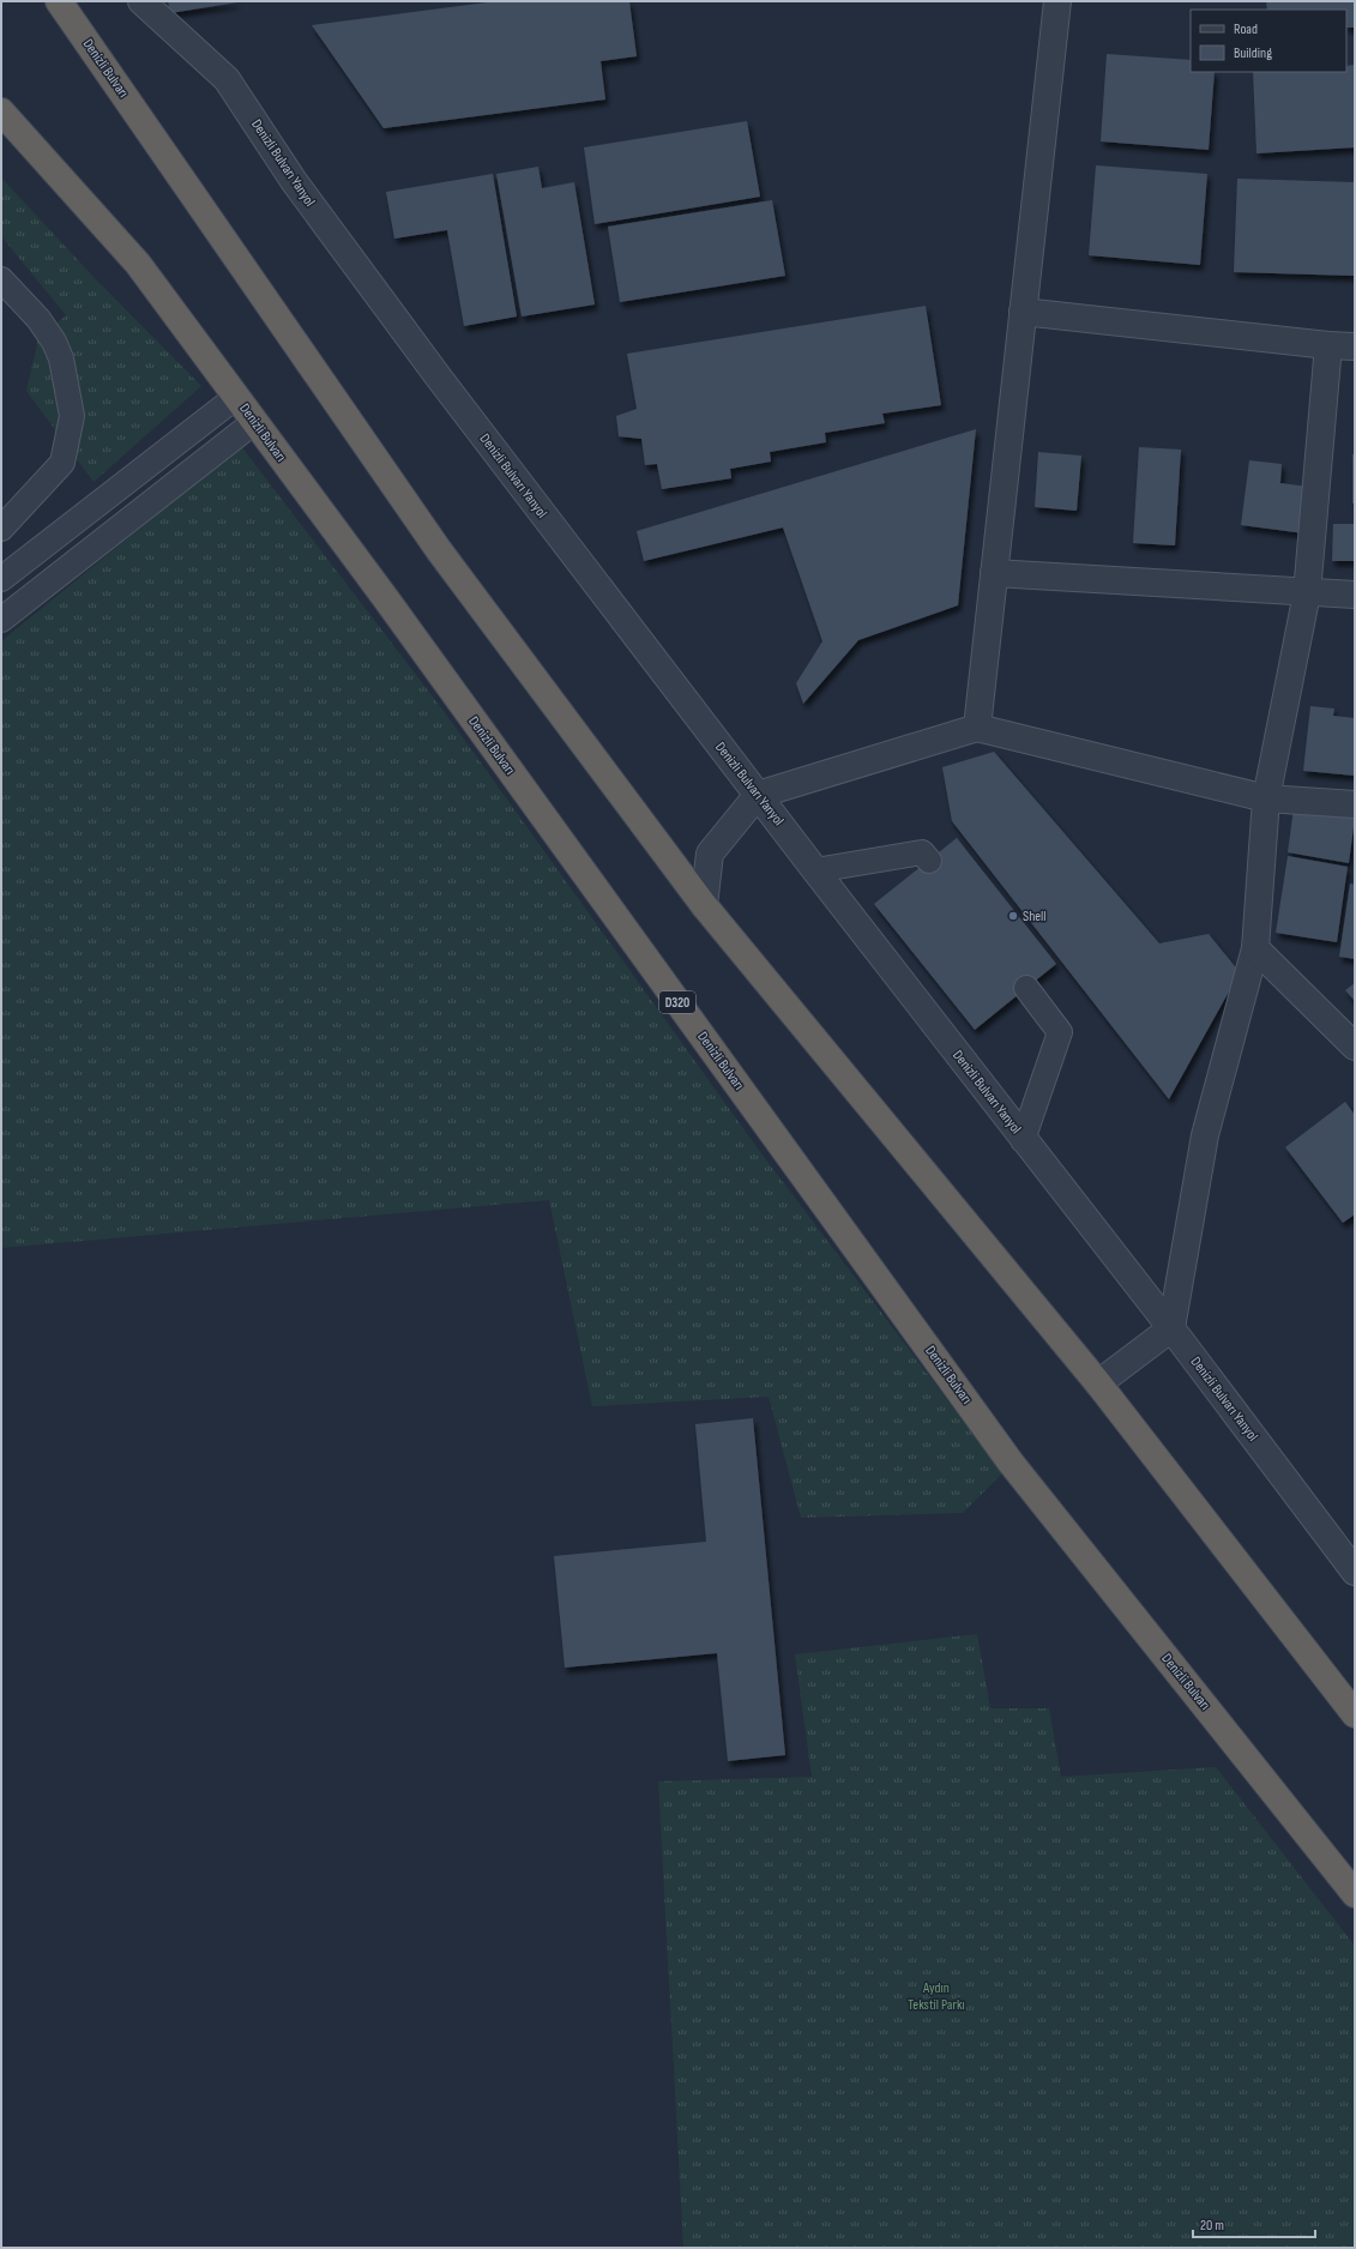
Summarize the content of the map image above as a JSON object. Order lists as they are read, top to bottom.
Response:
{
  "streets": {
    "highway": ["Denizli Bulvarı", "D320"],
    "street": ["Denizli Bulvarı Yanyol"]
  },
  "parks": ["Aydın Tekstil Parkı"],
  "places": ["Shell"],
  "legend": ["Road", "Building"],
  "scale_bar": "20 m"
}
